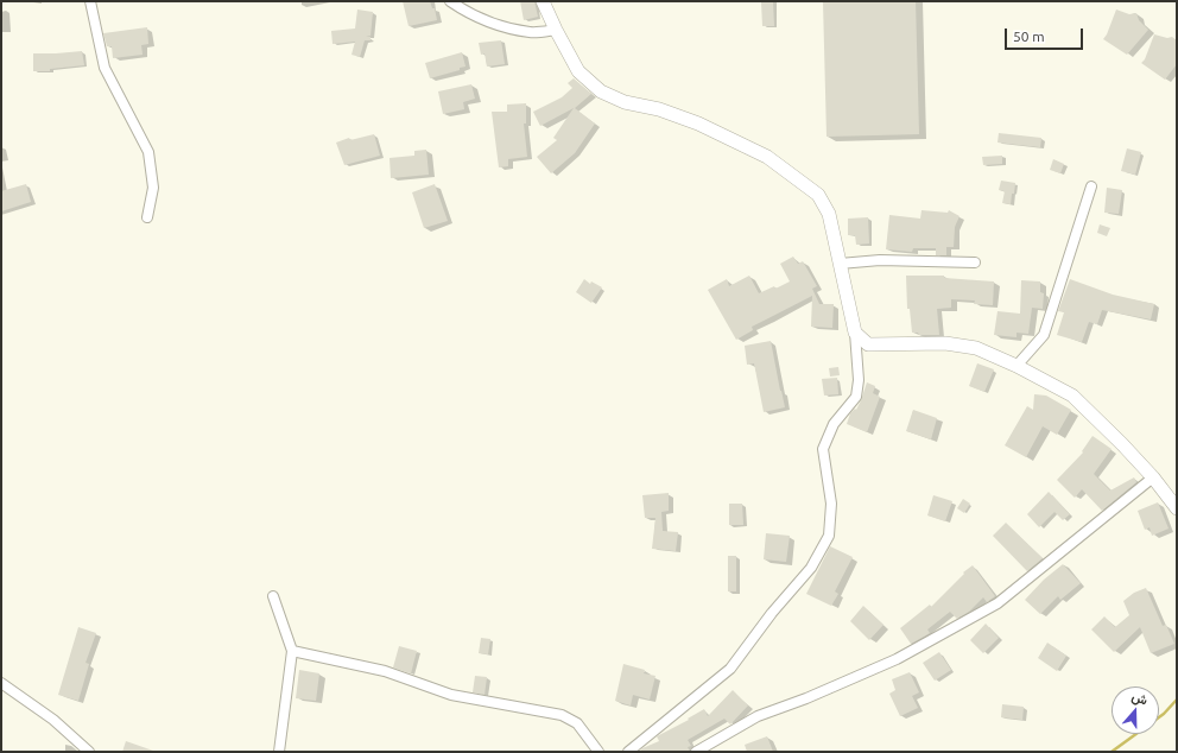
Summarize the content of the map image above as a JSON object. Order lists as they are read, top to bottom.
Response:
{
  "scale_bar": "50 m",
  "north": "top"
}
